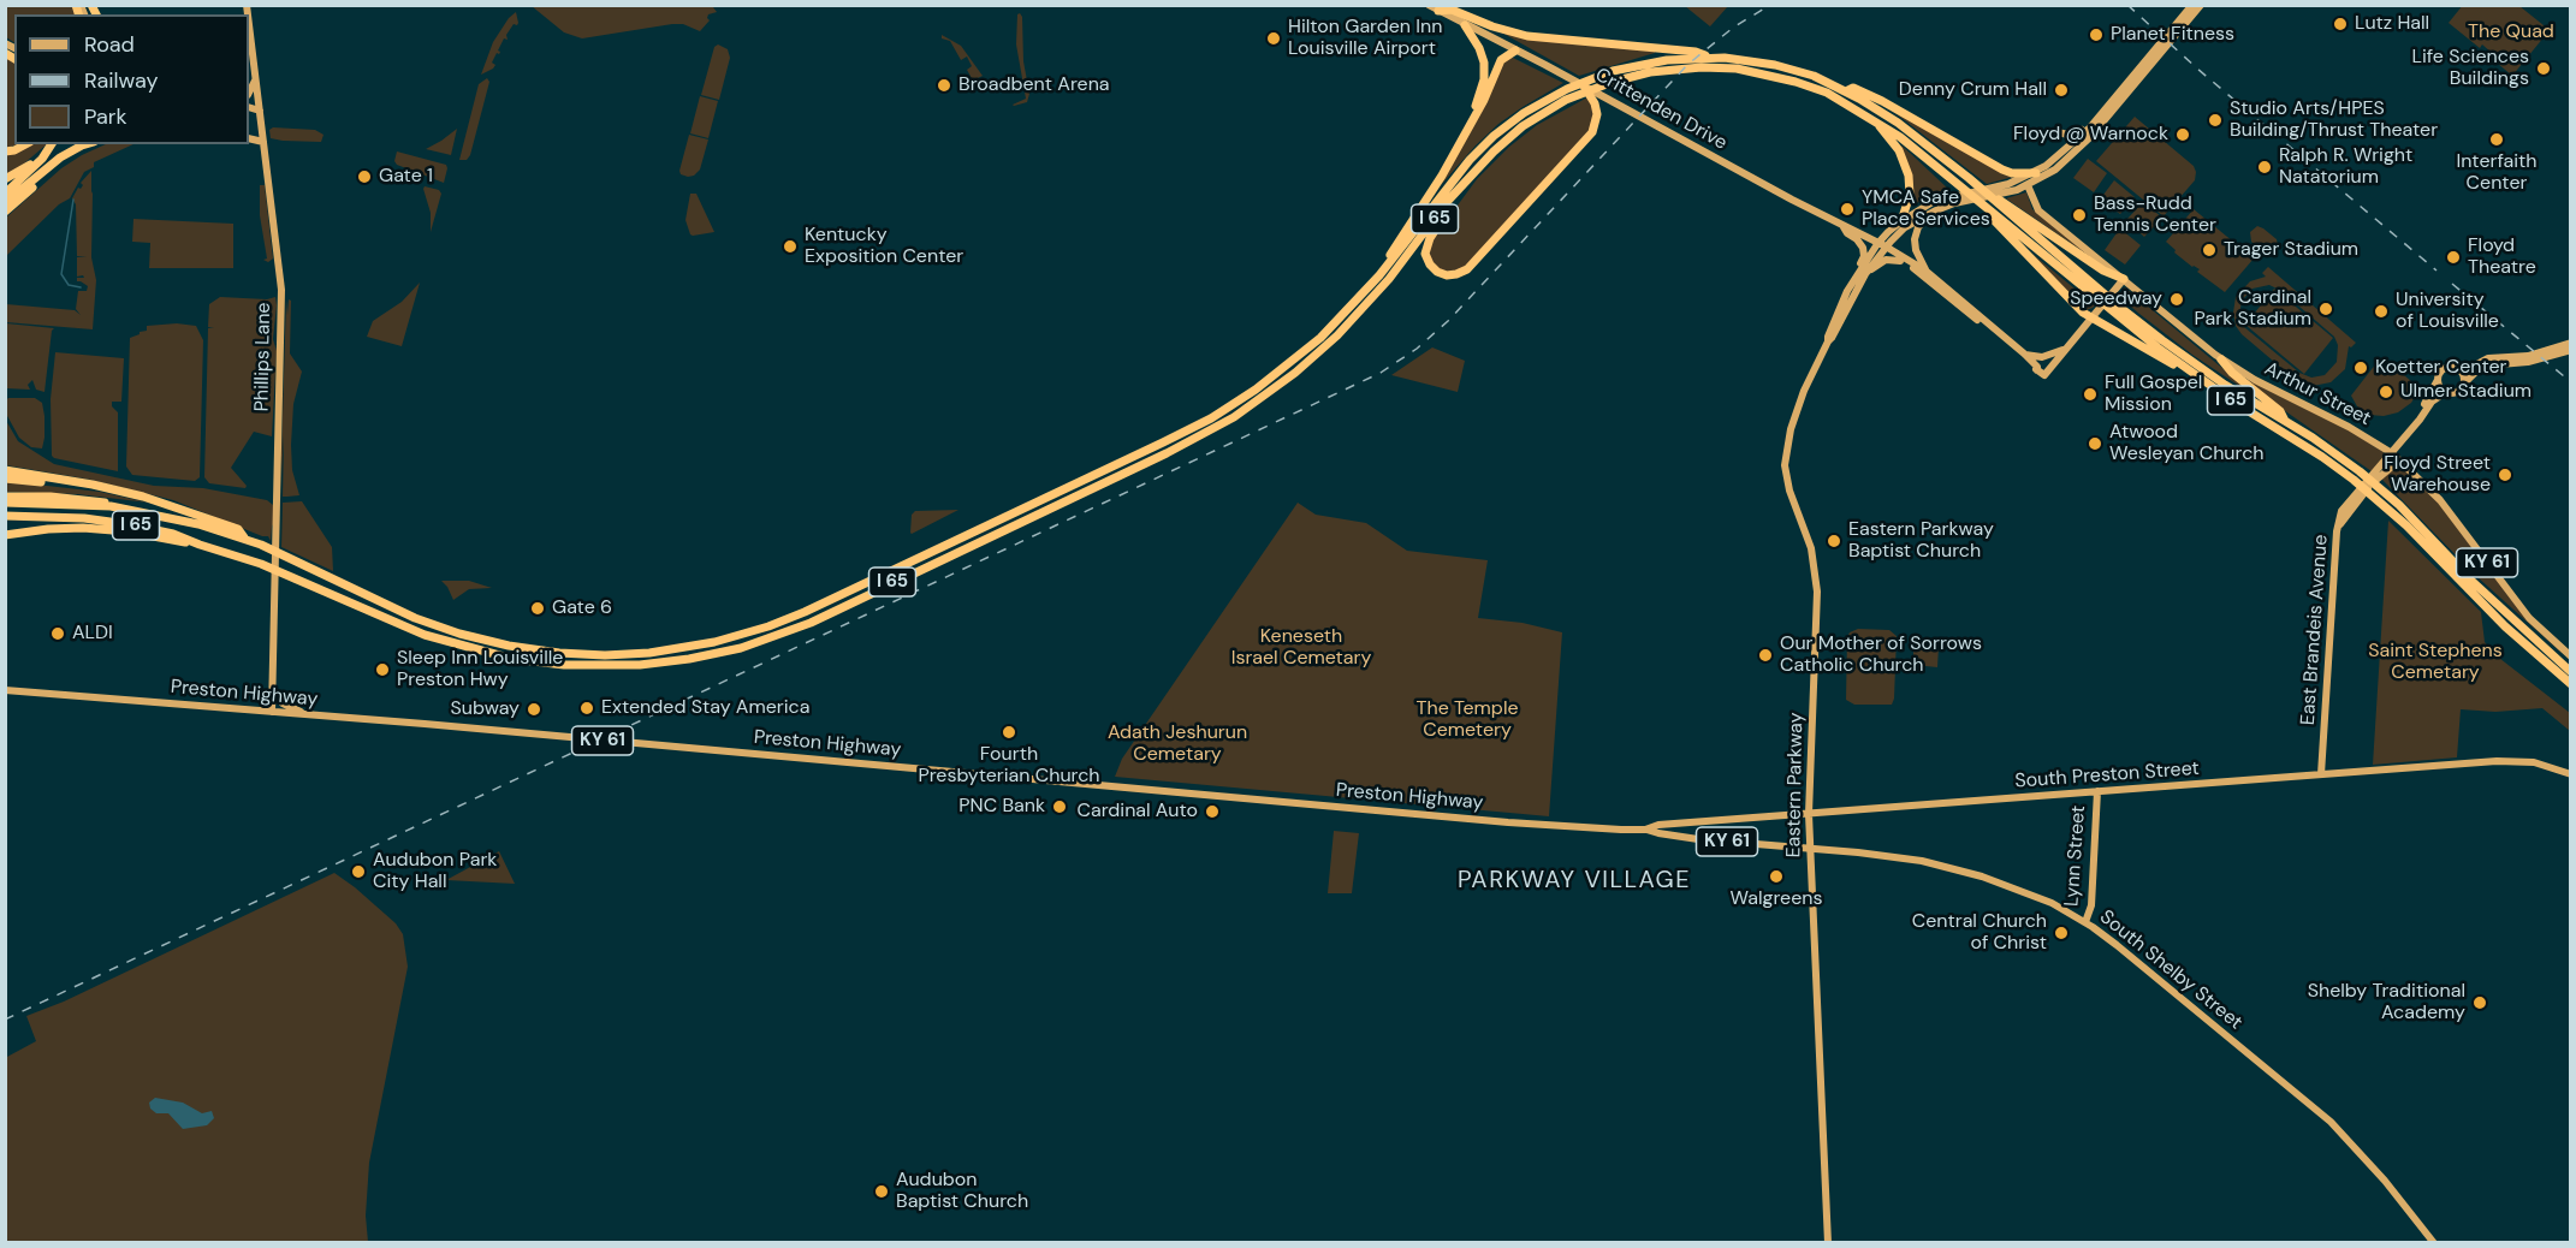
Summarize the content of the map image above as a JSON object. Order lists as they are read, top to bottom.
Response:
{
  "streets": {
    "highway": ["I 65"],
    "main road": [
      "Crittenden Drive",
      "Phillips Lane",
      "Arthur Street",
      "KY 61",
      "East Brandeis Avenue",
      "Preston Highway",
      "South Preston Street",
      "Eastern Parkway",
      "Lynn Street",
      "South Shelby Street"
    ]
  },
  "crossings": [
    ["Crittenden Drive", "Eastern Parkway"],
    ["Phillips Lane", "Preston Highway"],
    ["Arthur Street", "East Brandeis Avenue"],
    ["Arthur Street", "Eastern Parkway"],
    ["East Brandeis Avenue", "South Preston Street"],
    ["Preston Highway", "South Preston Street"],
    ["Preston Highway", "South Shelby Street"],
    ["South Preston Street", "Eastern Parkway"],
    ["South Preston Street", "Lynn Street"],
    ["South Preston Street", "South Shelby Street"],
    ["Eastern Parkway", "South Shelby Street"],
    ["Lynn Street", "South Shelby Street"]
  ],
  "districts": ["PARKWAY VILLAGE"],
  "parks": [
    "The Quad",
    "Keneseth Israel Cemetary",
    "Saint Stephens Cemetary",
    "The Temple Cemetery",
    "Adath Jeshurun Cemetary"
  ],
  "places": [
    "Lutz Hall",
    "Planet Fitness",
    "Hilton Garden Inn Louisville Airport",
    "Life Sciences Buildings",
    "Broadbent Arena",
    "Denny Crum Hall",
    "Studio Arts/HPES Building/Thrust Theater",
    "Floyd @ Warnock",
    "Interfaith Center",
    "Ralph R. Wright Natatorium",
    "Gate 1",
    "YMCA Safe Place Services",
    "Bass-Rudd Tennis Center",
    "Kentucky Exposition Center",
    "Trager Stadium",
    "Floyd Theatre",
    "Speedway",
    "Cardinal Park Stadium",
    "University of Louisville",
    "Koetter Center",
    "Ulmer Stadium",
    "Full Gospel Mission",
    "Atwood Wesleyan Church",
    "Floyd Street Warehouse",
    "Eastern Parkway Baptist Church",
    "Gate 6",
    "ALDI",
    "Our Mother of Sorrows Catholic Church",
    "Sleep Inn Louisville Preston Hwy",
    "Extended Stay America",
    "Subway",
    "Fourth Presbyterian Church",
    "PNC Bank",
    "Cardinal Auto",
    "Audubon Park City Hall",
    "Walgreens",
    "Central Church of Christ",
    "Shelby Traditional Academy",
    "Audubon Baptist Church"
  ],
  "legend": ["Road", "Railway", "Park"]
}
